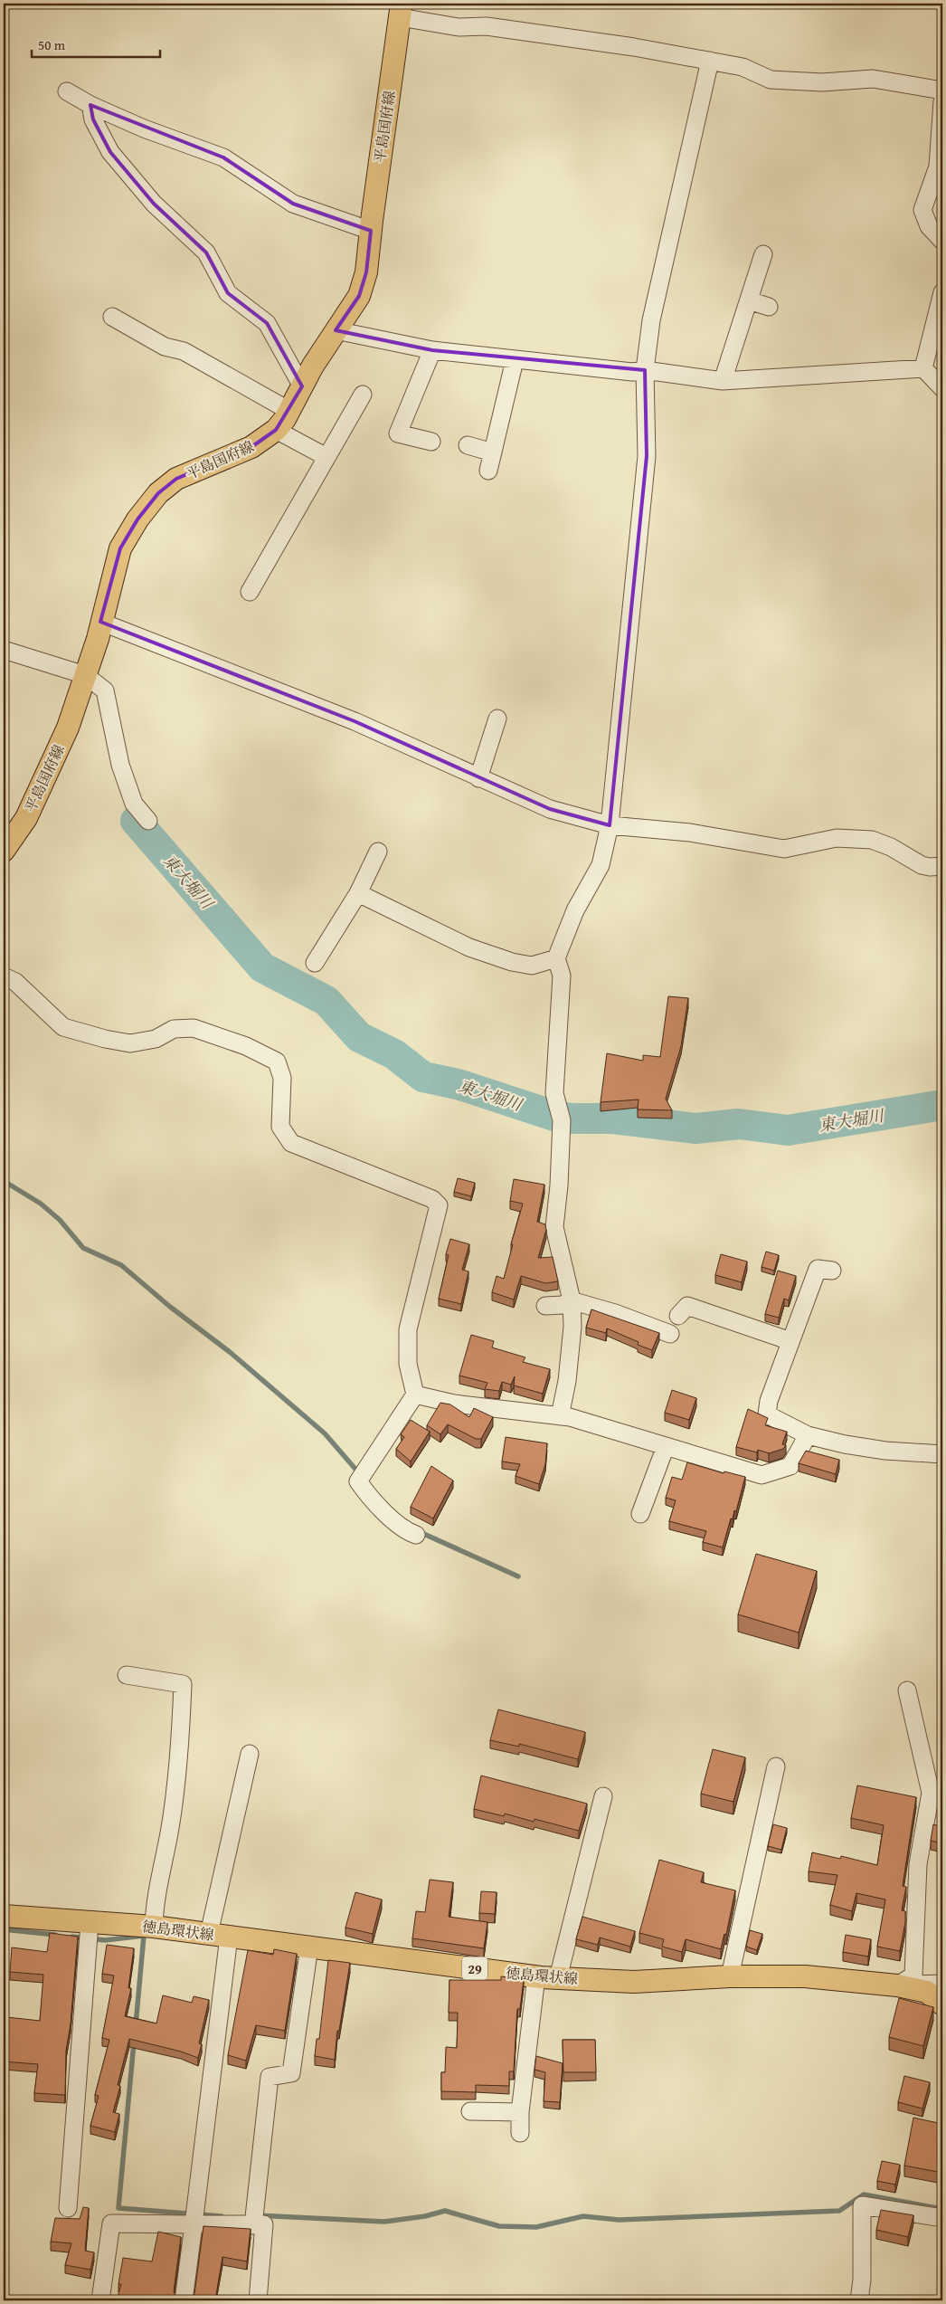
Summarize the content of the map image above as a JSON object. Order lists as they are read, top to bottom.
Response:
{
  "streets": {
    "main road": ["平島国府線", "徳島環状線", "29"]
  },
  "water": ["東大堀川"],
  "scale_bar": "50 m"
}
